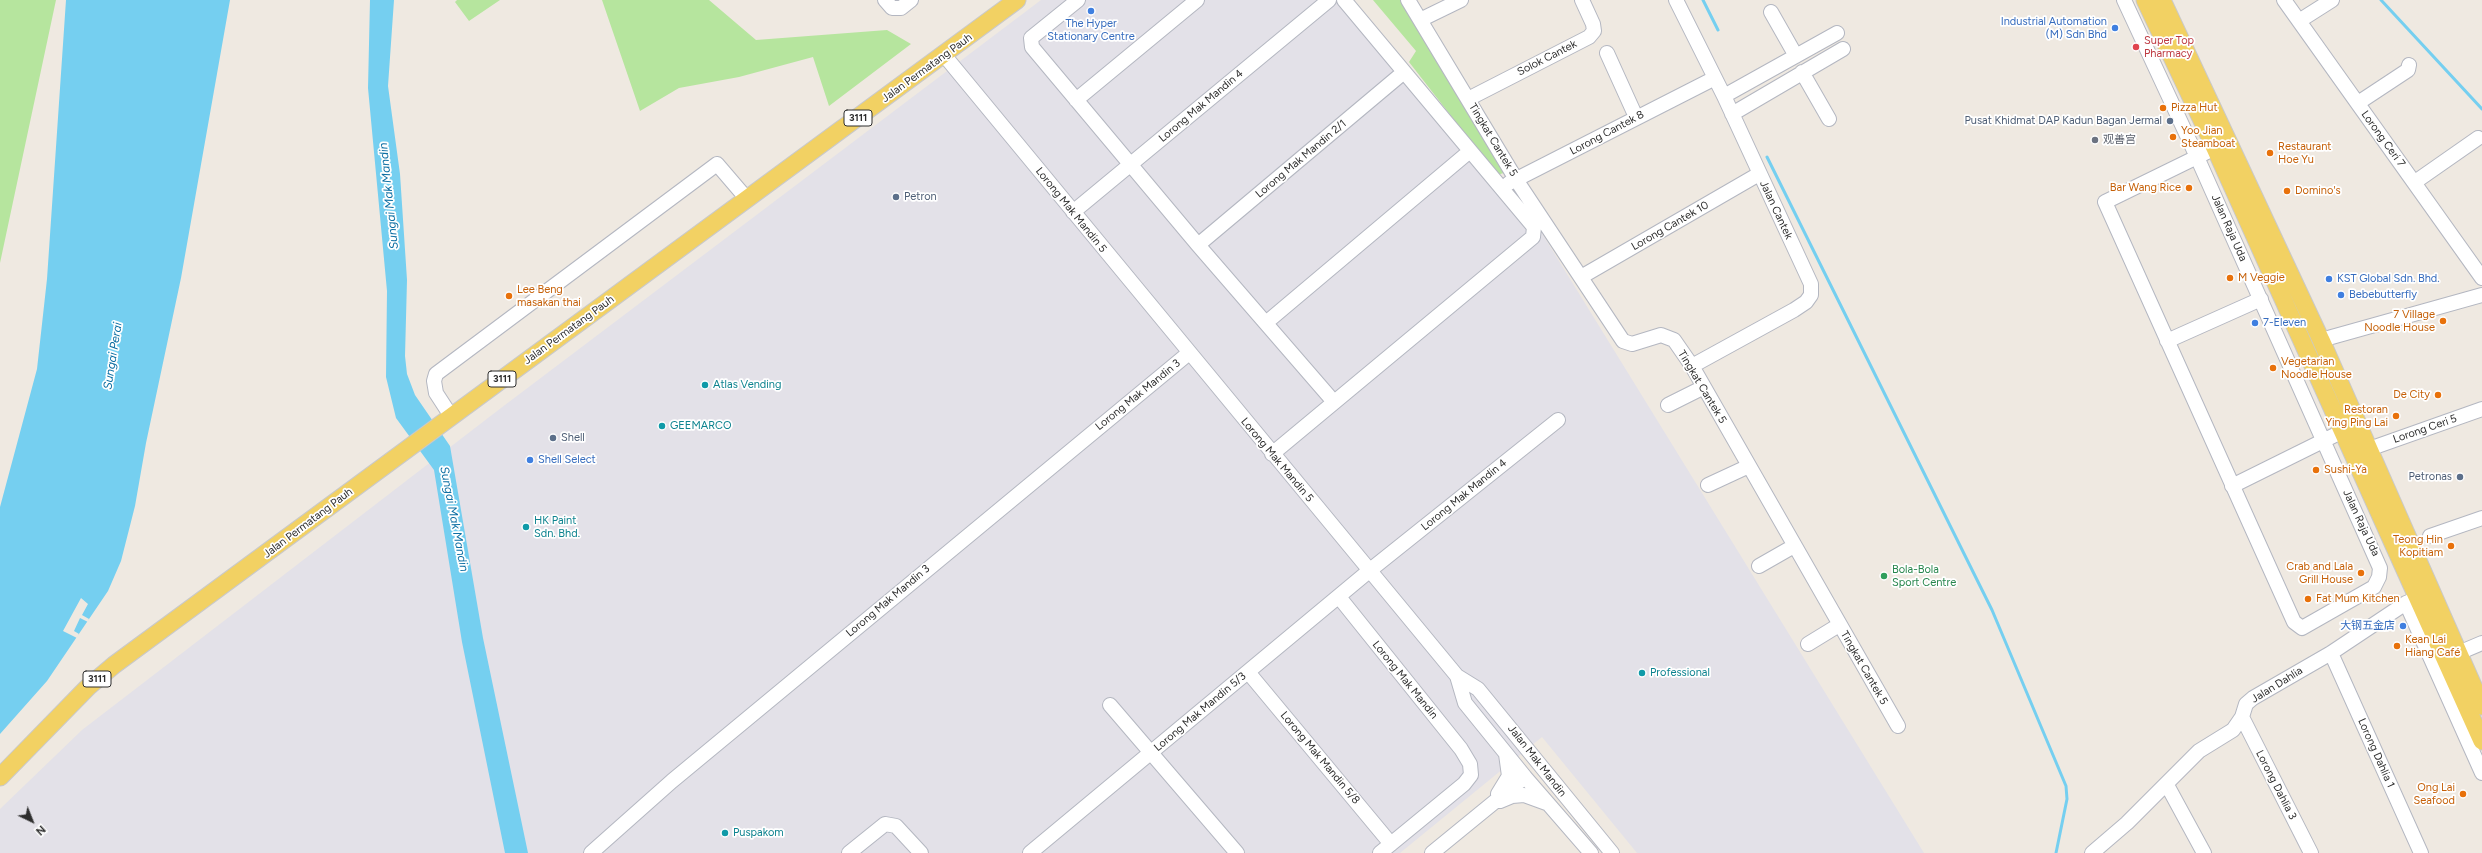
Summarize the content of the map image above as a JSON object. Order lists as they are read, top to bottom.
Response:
{
  "streets": {
    "main road": ["Jalan Permatang Pauh", "3111", "Jalan Raja Uda"],
    "street": [
      "Solok Cantek",
      "Lorong Mak Mandin 4",
      "Lorong Cantek 8",
      "Lorong Ceri 7",
      "Tingkat Cantek 5",
      "Lorong Mak Mandin 2/1",
      "Lorong Mak Mandin 5",
      "Jalan Cantek",
      "Lorong Cantek 10",
      "Lorong Mak Mandin 3",
      "Lorong Ceri 5",
      "Lorong Mak Mandin",
      "Jalan Dahlia",
      "Lorong Mak Mandin 5/3",
      "Lorong Dahlia 1",
      "Lorong Mak Mandin 5/8",
      "Jalan Mak Mandin",
      "Lorong Dahlia 3"
    ]
  },
  "crossings": [
    ["Solok Cantek", "Tingkat Cantek 5"],
    ["Jalan Permatang Pauh", "Lorong Mak Mandin 5"],
    ["Lorong Mak Mandin 4", "Lorong Mak Mandin 5"],
    ["Lorong Mak Mandin 4", "Lorong Mak Mandin 5/3"],
    ["Lorong Cantek 8", "Tingkat Cantek 5"],
    ["Lorong Cantek 8", "Jalan Cantek"],
    ["Tingkat Cantek 5", "Jalan Cantek"],
    ["Tingkat Cantek 5", "Lorong Cantek 10"],
    ["Lorong Mak Mandin 5", "Lorong Mak Mandin 3"],
    ["Lorong Mak Mandin 5", "Lorong Mak Mandin 5/3"],
    ["Lorong Mak Mandin 5", "Jalan Mak Mandin"],
    ["Jalan Cantek", "Lorong Cantek 10"],
    ["Jalan Raja Uda", "Lorong Ceri 5"],
    ["Jalan Raja Uda", "Jalan Dahlia"],
    ["Lorong Mak Mandin", "Lorong Mak Mandin 5/3"],
    ["Lorong Mak Mandin", "Lorong Mak Mandin 5/8"],
    ["Jalan Dahlia", "Lorong Dahlia 1"],
    ["Jalan Dahlia", "Lorong Dahlia 3"],
    ["Lorong Mak Mandin 5/3", "Lorong Mak Mandin 5/8"]
  ],
  "water": ["Sungai Mak Mandin", "Sungai Perai"],
  "places": [
    "The Hyper Stationary Centre",
    "Industrial Automation (M) Sdn Bhd",
    "Super Top Pharmacy",
    "Pizza Hut",
    "Pusat Khidmat DAP Kadun Bagan Jermal",
    "Yoo Jian Steamboat",
    "观善宫",
    "Restaurant Hoe Yu",
    "Bar Wang Rice",
    "Domino's",
    "Petron",
    "M Veggie",
    "KST Global Sdn. Bhd.",
    "Bebebutterfly",
    "Lee Beng masakan thai",
    "7 Village Noodle House",
    "7-Eleven",
    "Vegetarian Noodle House",
    "Atlas Vending",
    "De City",
    "Restoran Ying Ping Lai",
    "GEEMARCO",
    "Shell",
    "Shell Select",
    "Sushi-Ya",
    "Petronas",
    "HK Paint Sdn. Bhd.",
    "Teong Hin Kopitiam",
    "Crab and Lala Grill House",
    "Bola-Bola Sport Centre",
    "Fat Mum Kitchen",
    "大钢五金店",
    "Kean Lai Hiang Café",
    "Professional",
    "Ong Lai Seafood",
    "Puspakom"
  ],
  "north": "bottom right"
}
